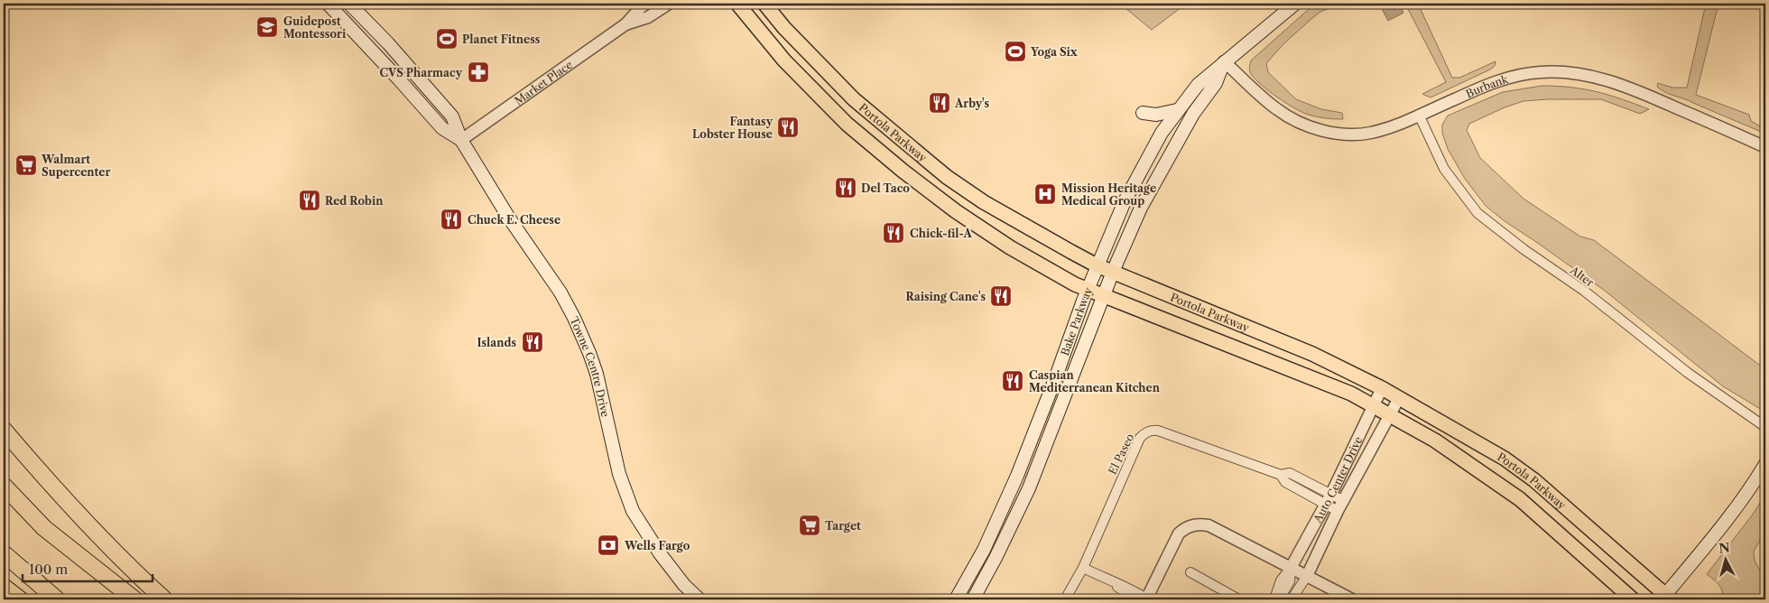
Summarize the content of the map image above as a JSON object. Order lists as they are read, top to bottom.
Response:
{
  "streets": {
    "main road": ["Portola Parkway", "Bake Parkway", "Towne Centre Drive"],
    "street": [
      "Market Place",
      "Burbank",
      "Alter",
      "El Paseo",
      "Auto Center Drive"
    ]
  },
  "crossings": [
    ["Market Place", "Towne Centre Drive"],
    ["Burbank", "Alter"],
    ["Burbank", "Bake Parkway"],
    ["Portola Parkway", "Bake Parkway"],
    ["Portola Parkway", "Auto Center Drive"],
    ["El Paseo", "Auto Center Drive"]
  ],
  "places": {
    "school or university": ["Guidepost Montessori"],
    "sports": ["Planet Fitness", "Yoga Six"],
    "pharmacy": ["CVS Pharmacy"],
    "restaurant": [
      "Arby's",
      "Fantasy Lobster House",
      "Del Taco",
      "Red Robin",
      "Chuck E. Cheese",
      "Chick-fil-A",
      "Raising Cane's",
      "Islands",
      "Caspian Mediterranean Kitchen"
    ],
    "supermarket": ["Walmart Supercenter", "Target"],
    "hospital": ["Mission Heritage Medical Group"],
    "bank": ["Wells Fargo"]
  },
  "scale_bar": "100 m",
  "north": "top"
}
